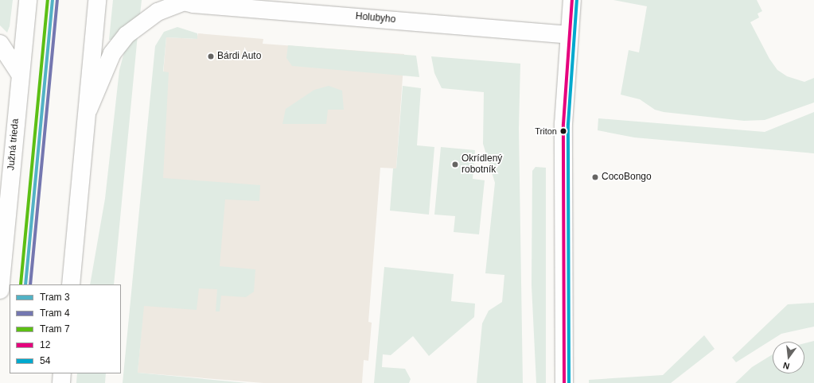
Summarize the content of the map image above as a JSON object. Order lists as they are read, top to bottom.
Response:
{
  "streets": {
    "street": ["Holubyho", "Južná trieda"]
  },
  "places": [
    "Bárdi Auto",
    "Triton",
    "Okrídlený robotník",
    "CocoBongo"
  ],
  "lines": [
    "tram line 3",
    "tram line 7",
    "transit line 12",
    "transit line 54",
    "tram line 4"
  ],
  "legend": [
    "Tram 3",
    "Tram 4",
    "Tram 7",
    "12",
    "54"
  ],
  "north": "bottom"
}
